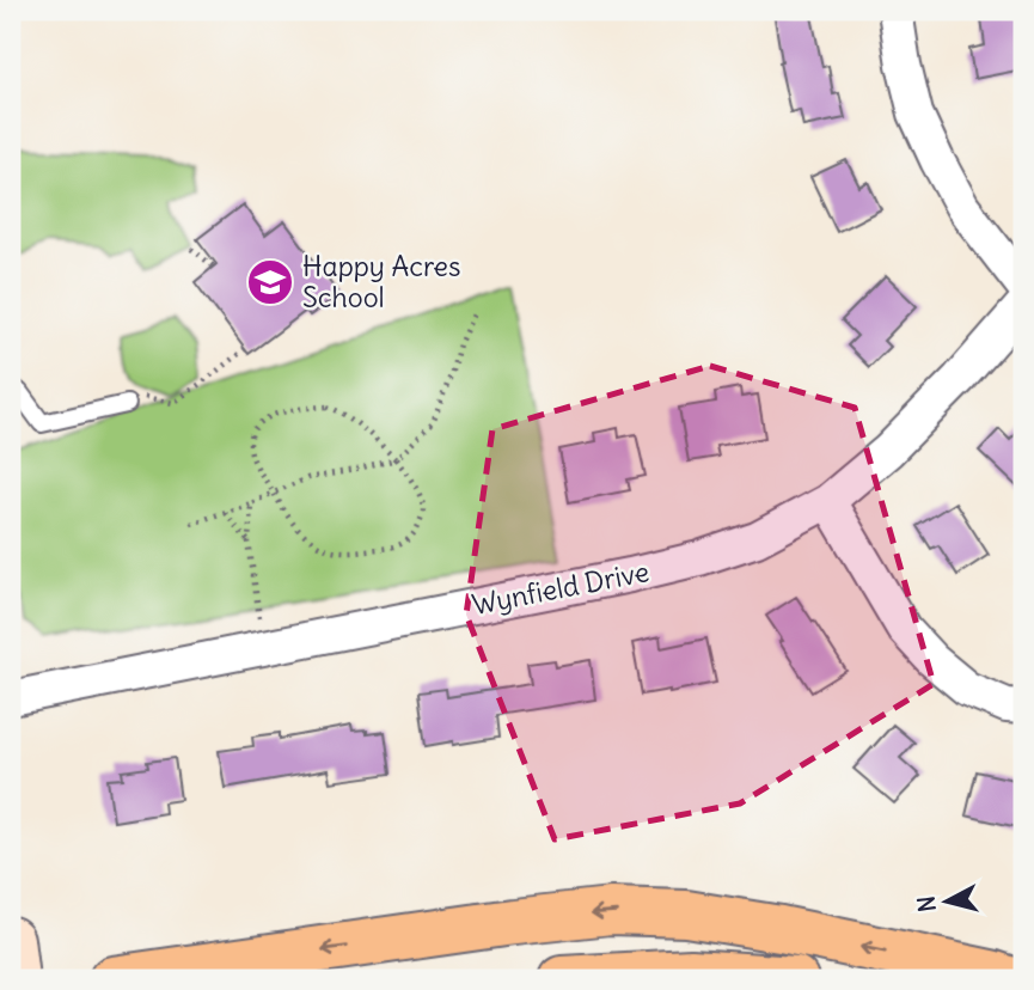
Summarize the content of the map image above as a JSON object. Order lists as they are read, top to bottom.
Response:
{
  "streets": {
    "street": ["Wynfield Drive"]
  },
  "places": {
    "school or university": ["Happy Acres School"]
  },
  "north": "left"
}
